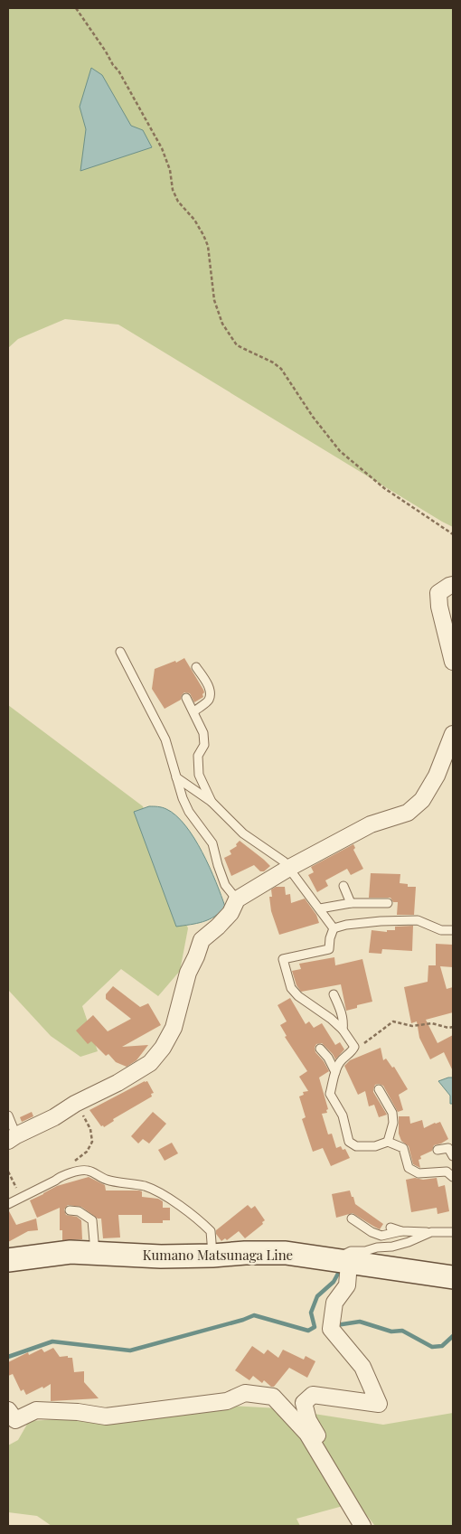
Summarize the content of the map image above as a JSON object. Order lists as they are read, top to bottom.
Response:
{
  "streets": {
    "main road": ["Kumano Matsunaga Line"]
  }
}
